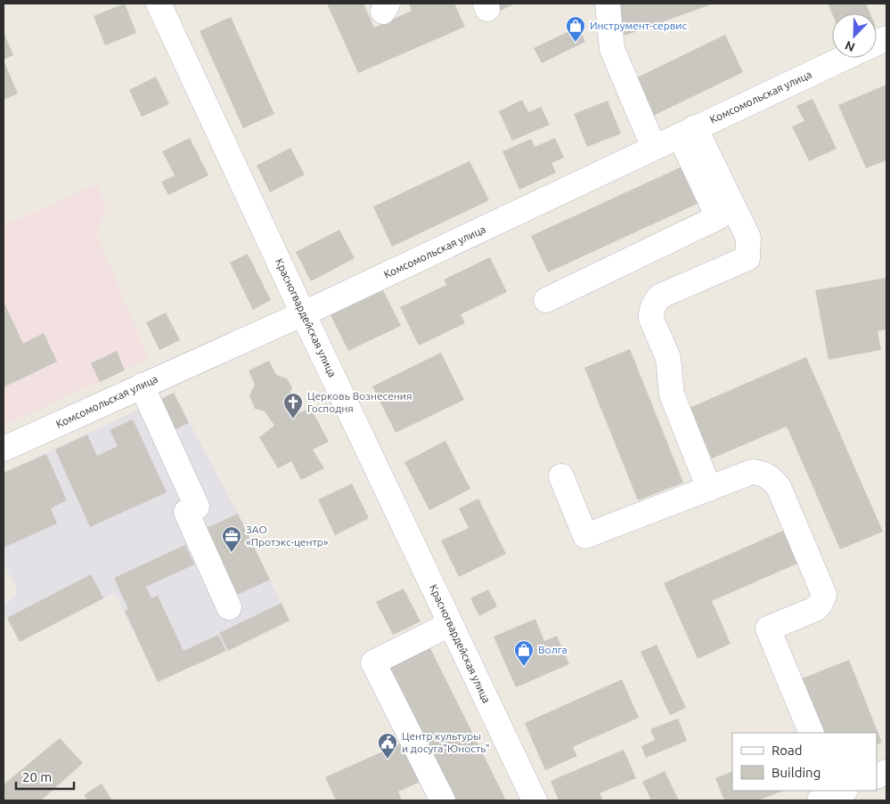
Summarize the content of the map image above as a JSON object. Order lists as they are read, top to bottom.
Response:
{
  "streets": {
    "street": ["Комсомольская улица", "Красногвардейская улица"]
  },
  "crossings": [
    ["Комсомольская улица", "Красногвардейская улица"]
  ],
  "places": {
    "shop": ["Инструмент-сервис", "Волга"],
    "church": ["Церковь Вознесения Господня"],
    "office": ["ЗАО «Протэкс-центр»"],
    "public building": ["Центр культуры и досуга\"Юность\""]
  },
  "legend": ["Road", "Building"],
  "scale_bar": "20 m",
  "north": "bottom left"
}
